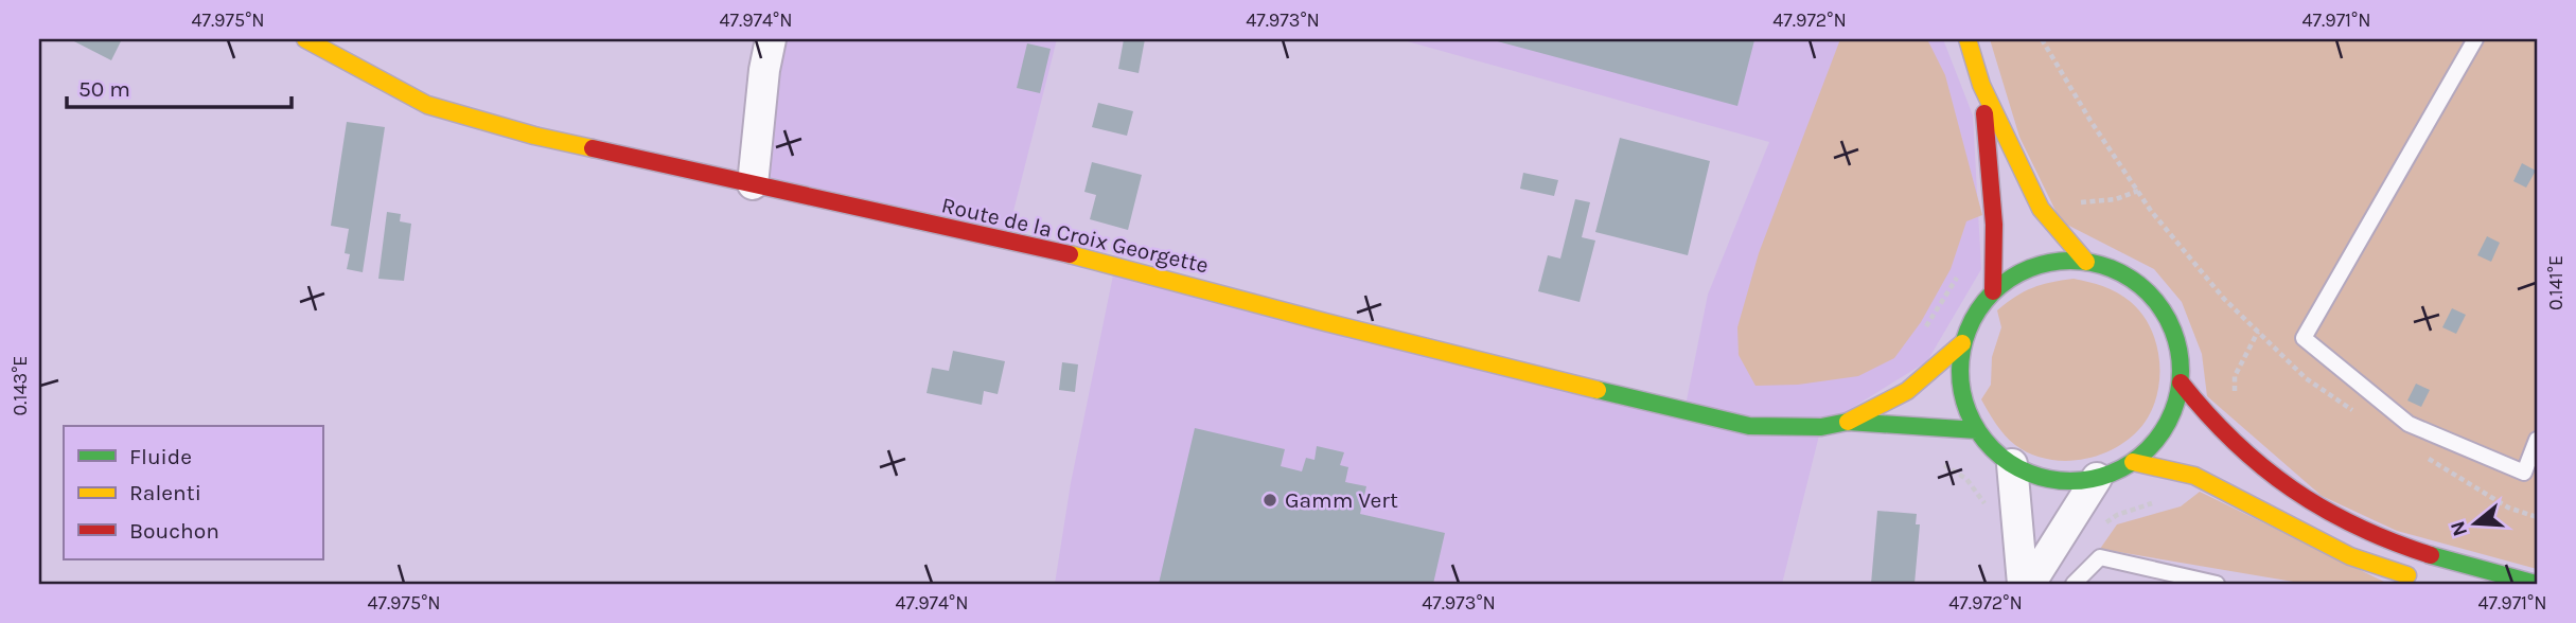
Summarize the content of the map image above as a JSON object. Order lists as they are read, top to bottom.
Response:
{
  "streets": {
    "main road": ["Route de la Croix Georgette"]
  },
  "places": ["Gamm Vert"],
  "legend": ["Fluide", "Ralenti", "Bouchon"],
  "scale_bar": "50 m",
  "north": "left",
  "coordinates": [
    "47.975°N",
    "47.974°N",
    "47.973°N",
    "47.972°N",
    "47.971°N",
    "0.141°E",
    "0.143°E"
  ]
}
